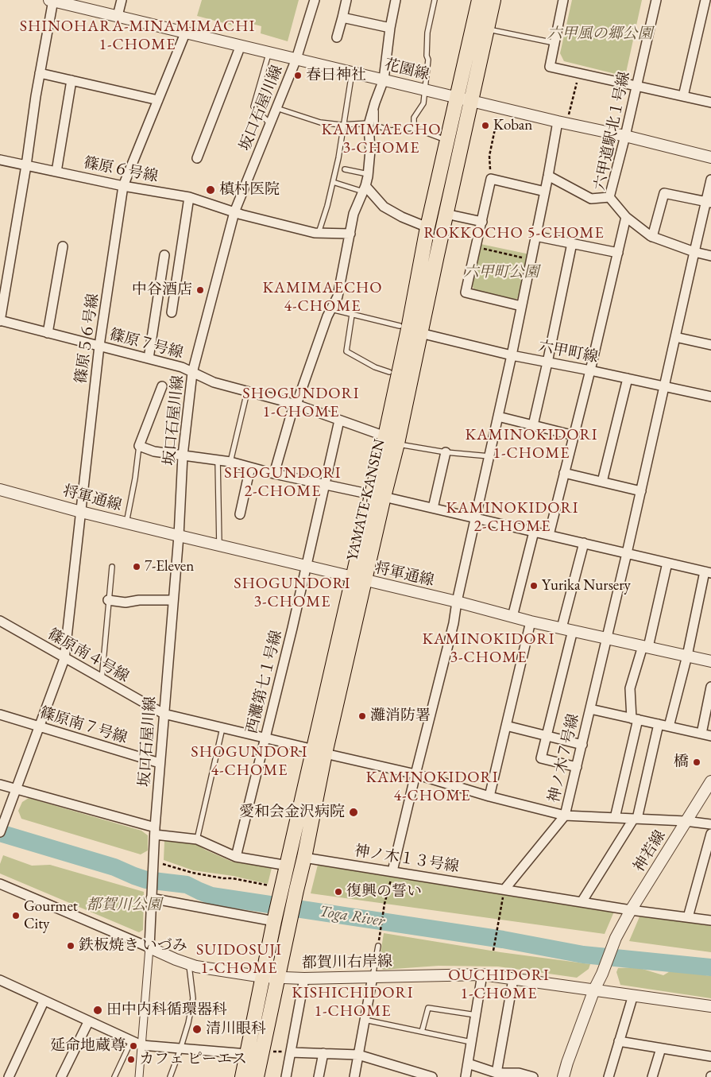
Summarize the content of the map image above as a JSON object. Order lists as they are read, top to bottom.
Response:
{
  "streets": {
    "main road": ["YAMATE-KANSEN"],
    "street": [
      "花園線",
      "坂口石屋川線",
      "六甲道駅北１号線",
      "篠原６号線",
      "篠原５６号線",
      "篠原７号線",
      "六甲町線",
      "将軍通線",
      "篠原南４号線",
      "西灘第七１号線",
      "篠原南７号線",
      "神ノ木７号線",
      "神若線",
      "神ノ木１３号線",
      "都賀川右岸線"
    ]
  },
  "crossings": [
    ["花園線", "坂口石屋川線"],
    ["花園線", "六甲道駅北１号線"],
    ["花園線", "篠原５６号線"],
    ["花園線", "YAMATE-KANSEN"],
    ["坂口石屋川線", "篠原６号線"],
    ["坂口石屋川線", "篠原７号線"],
    ["坂口石屋川線", "将軍通線"],
    ["坂口石屋川線", "篠原南４号線"],
    ["坂口石屋川線", "篠原南７号線"],
    ["篠原６号線", "篠原５６号線"],
    ["篠原５６号線", "篠原７号線"],
    ["篠原５６号線", "将軍通線"],
    ["篠原５６号線", "篠原南４号線"],
    ["篠原５６号線", "篠原南７号線"],
    ["篠原７号線", "YAMATE-KANSEN"],
    ["篠原７号線", "西灘第七１号線"],
    ["六甲町線", "YAMATE-KANSEN"],
    ["六甲町線", "神ノ木７号線"],
    ["将軍通線", "YAMATE-KANSEN"],
    ["将軍通線", "西灘第七１号線"],
    ["将軍通線", "神ノ木７号線"],
    ["YAMATE-KANSEN", "篠原南４号線"],
    ["YAMATE-KANSEN", "神ノ木１３号線"],
    ["YAMATE-KANSEN", "都賀川右岸線"],
    ["篠原南４号線", "西灘第七１号線"],
    ["篠原南４号線", "神ノ木７号線"],
    ["篠原南４号線", "神若線"],
    ["神ノ木７号線", "神ノ木１３号線"],
    ["神若線", "神ノ木１３号線"],
    ["神若線", "都賀川右岸線"]
  ],
  "districts": [
    "SHINOHARA-MINAMIMACHI 1-CHOME",
    "KAMIMAECHO 3-CHOME",
    "ROKKOCHO 5-CHOME",
    "KAMIMAECHO 4-CHOME",
    "SHOGUNDORI 1-CHOME",
    "KAMINOKIDORI 1-CHOME",
    "SHOGUNDORI 2-CHOME",
    "KAMINOKIDORI 2-CHOME",
    "SHOGUNDORI 3-CHOME",
    "KAMINOKIDORI 3-CHOME",
    "SHOGUNDORI 4-CHOME",
    "KAMINOKIDORI 4-CHOME",
    "SUIDOSUJI 1-CHOME",
    "OUCHIDORI 1-CHOME",
    "KISHICHIDORI 1-CHOME"
  ],
  "water": ["Toga River"],
  "parks": ["六甲風の郷公園", "六甲町公園", "都賀川公園"],
  "places": [
    "春日神社",
    "Koban",
    "槙村医院",
    "中谷酒店",
    "7-Eleven",
    "Yurika Nursery",
    "灘消防署",
    "橋",
    "愛和会金沢病院",
    "復興の誓い",
    "Gourmet City",
    "鉄板焼き いづみ",
    "田中内科循環器科",
    "清川眼科",
    "延命地蔵尊",
    "カフェ ピーエス"
  ]
}
